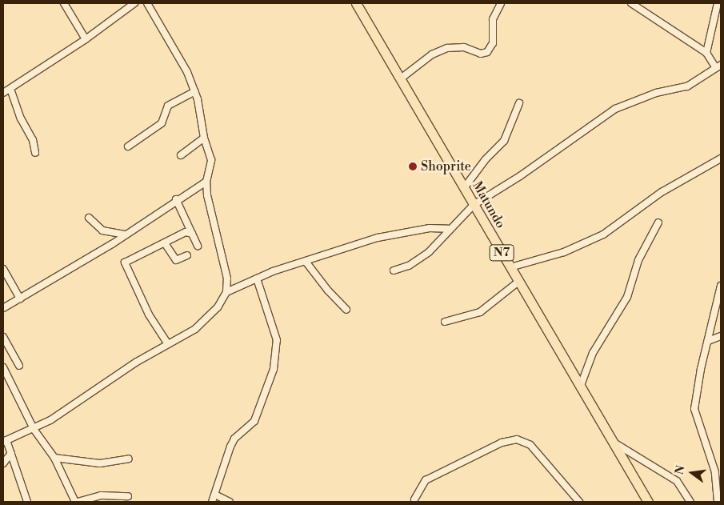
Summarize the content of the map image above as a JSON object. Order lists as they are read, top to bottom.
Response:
{
  "streets": {
    "main road": ["Matundo", "N7"]
  },
  "places": ["Shoprite"],
  "north": "left"
}
